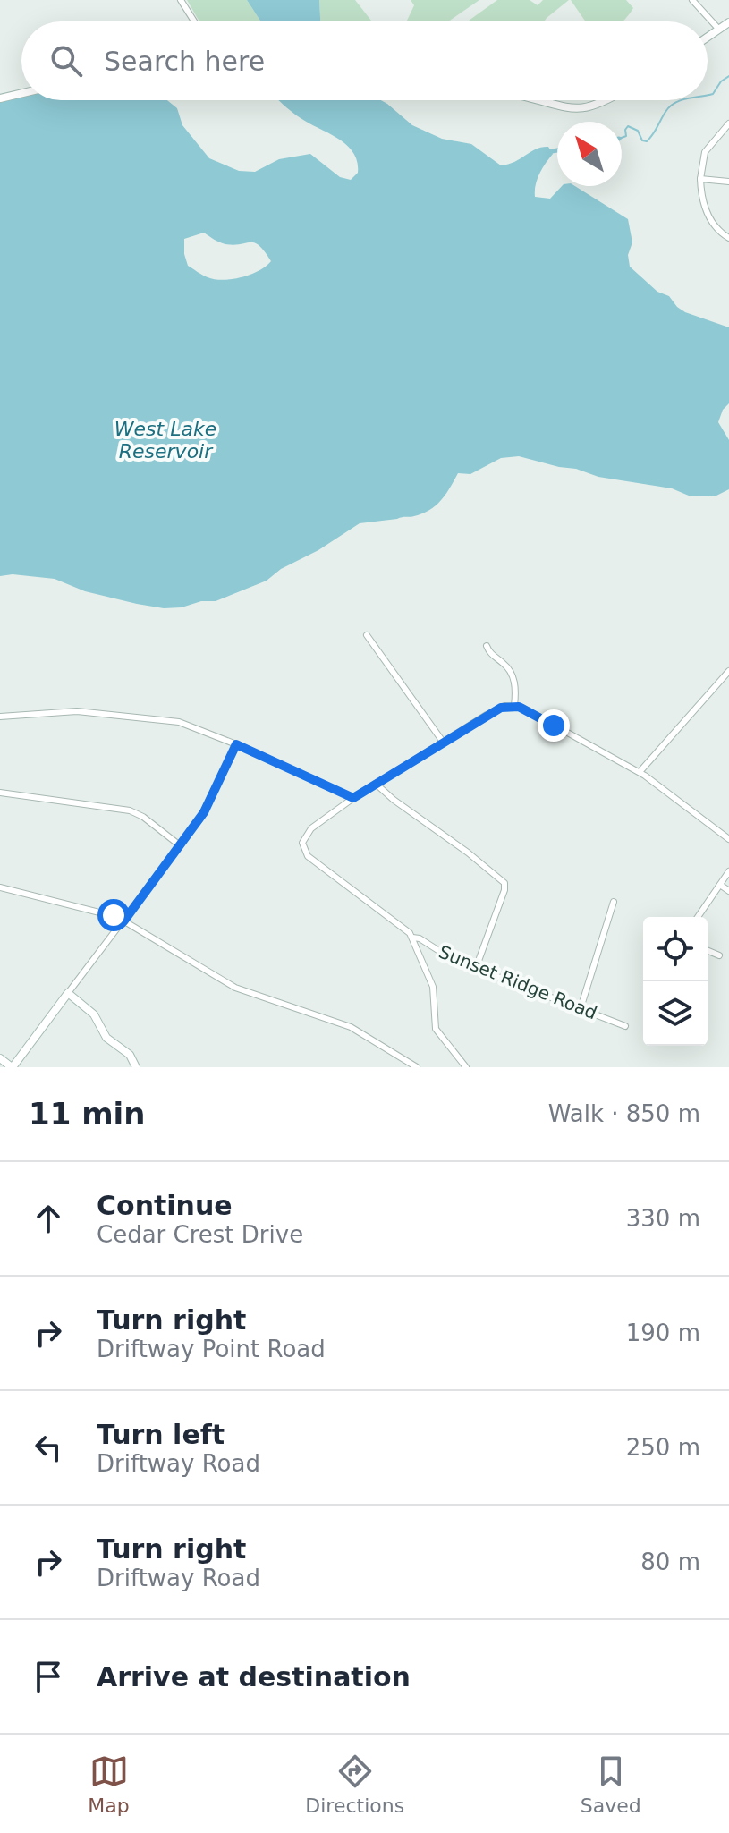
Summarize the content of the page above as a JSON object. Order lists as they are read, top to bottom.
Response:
{
  "streets": {
    "street": ["Sunset Ridge Road"]
  },
  "water": ["West Lake Reservoir"],
  "north": "top left",
  "page": {
    "search": "Search here",
    "heading": ["11 min", "Walk · 850 m"],
    "list": [
      ["Continue", "Cedar Crest Drive", "330 m"],
      ["Turn right", "Driftway Point Road", "190 m"],
      ["Turn left", "Driftway Road", "250 m"],
      ["Turn right", "Driftway Road", "80 m"],
      "Arrive at destination"
    ],
    "nav": ["Map", "Directions", "Saved"]
  }
}
